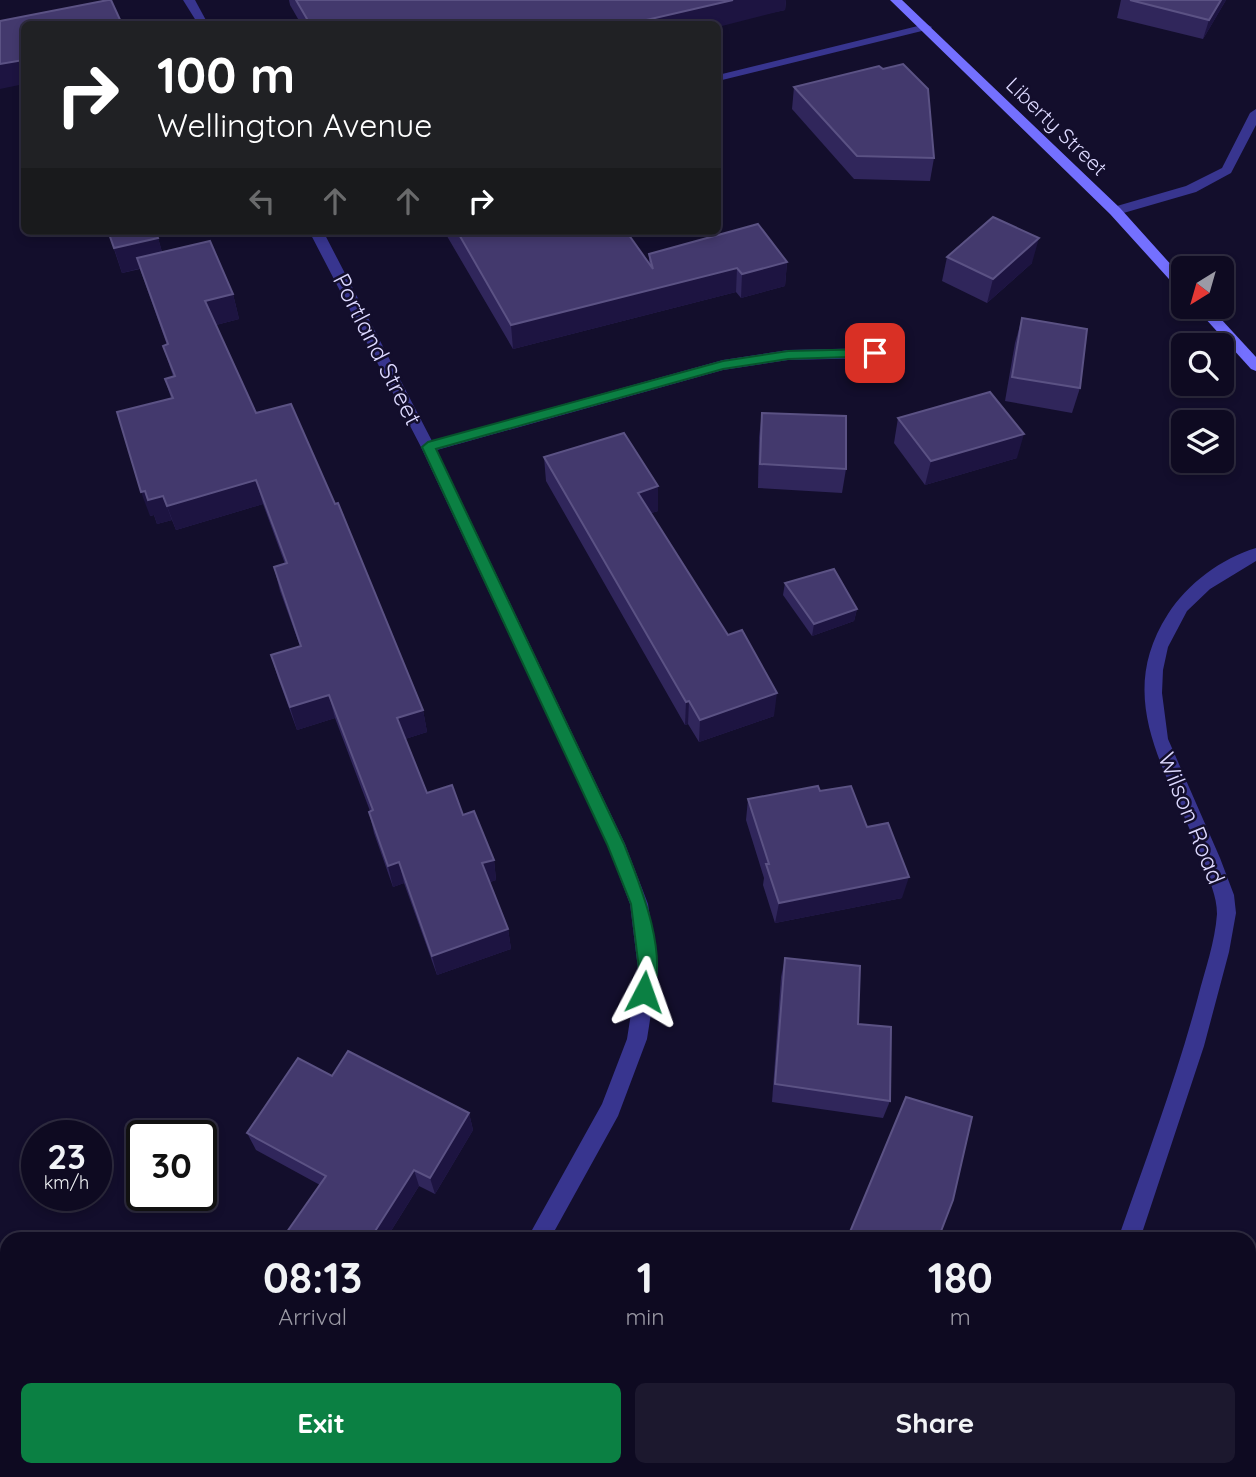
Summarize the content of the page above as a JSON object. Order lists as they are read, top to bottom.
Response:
{
  "streets": {
    "main road": ["Liberty Street"],
    "street": ["Portland Street", "Wilson Road"]
  },
  "north": "bottom left",
  "page": {
    "turn": ["100 m", "Wellington Avenue"],
    "speed": "23 km/h",
    "limit": "30",
    "eta": [
      "08:13",
      "Arrival",
      "1",
      "min",
      "180",
      "m"
    ],
    "buttons": ["Exit", "Share"]
  }
}
